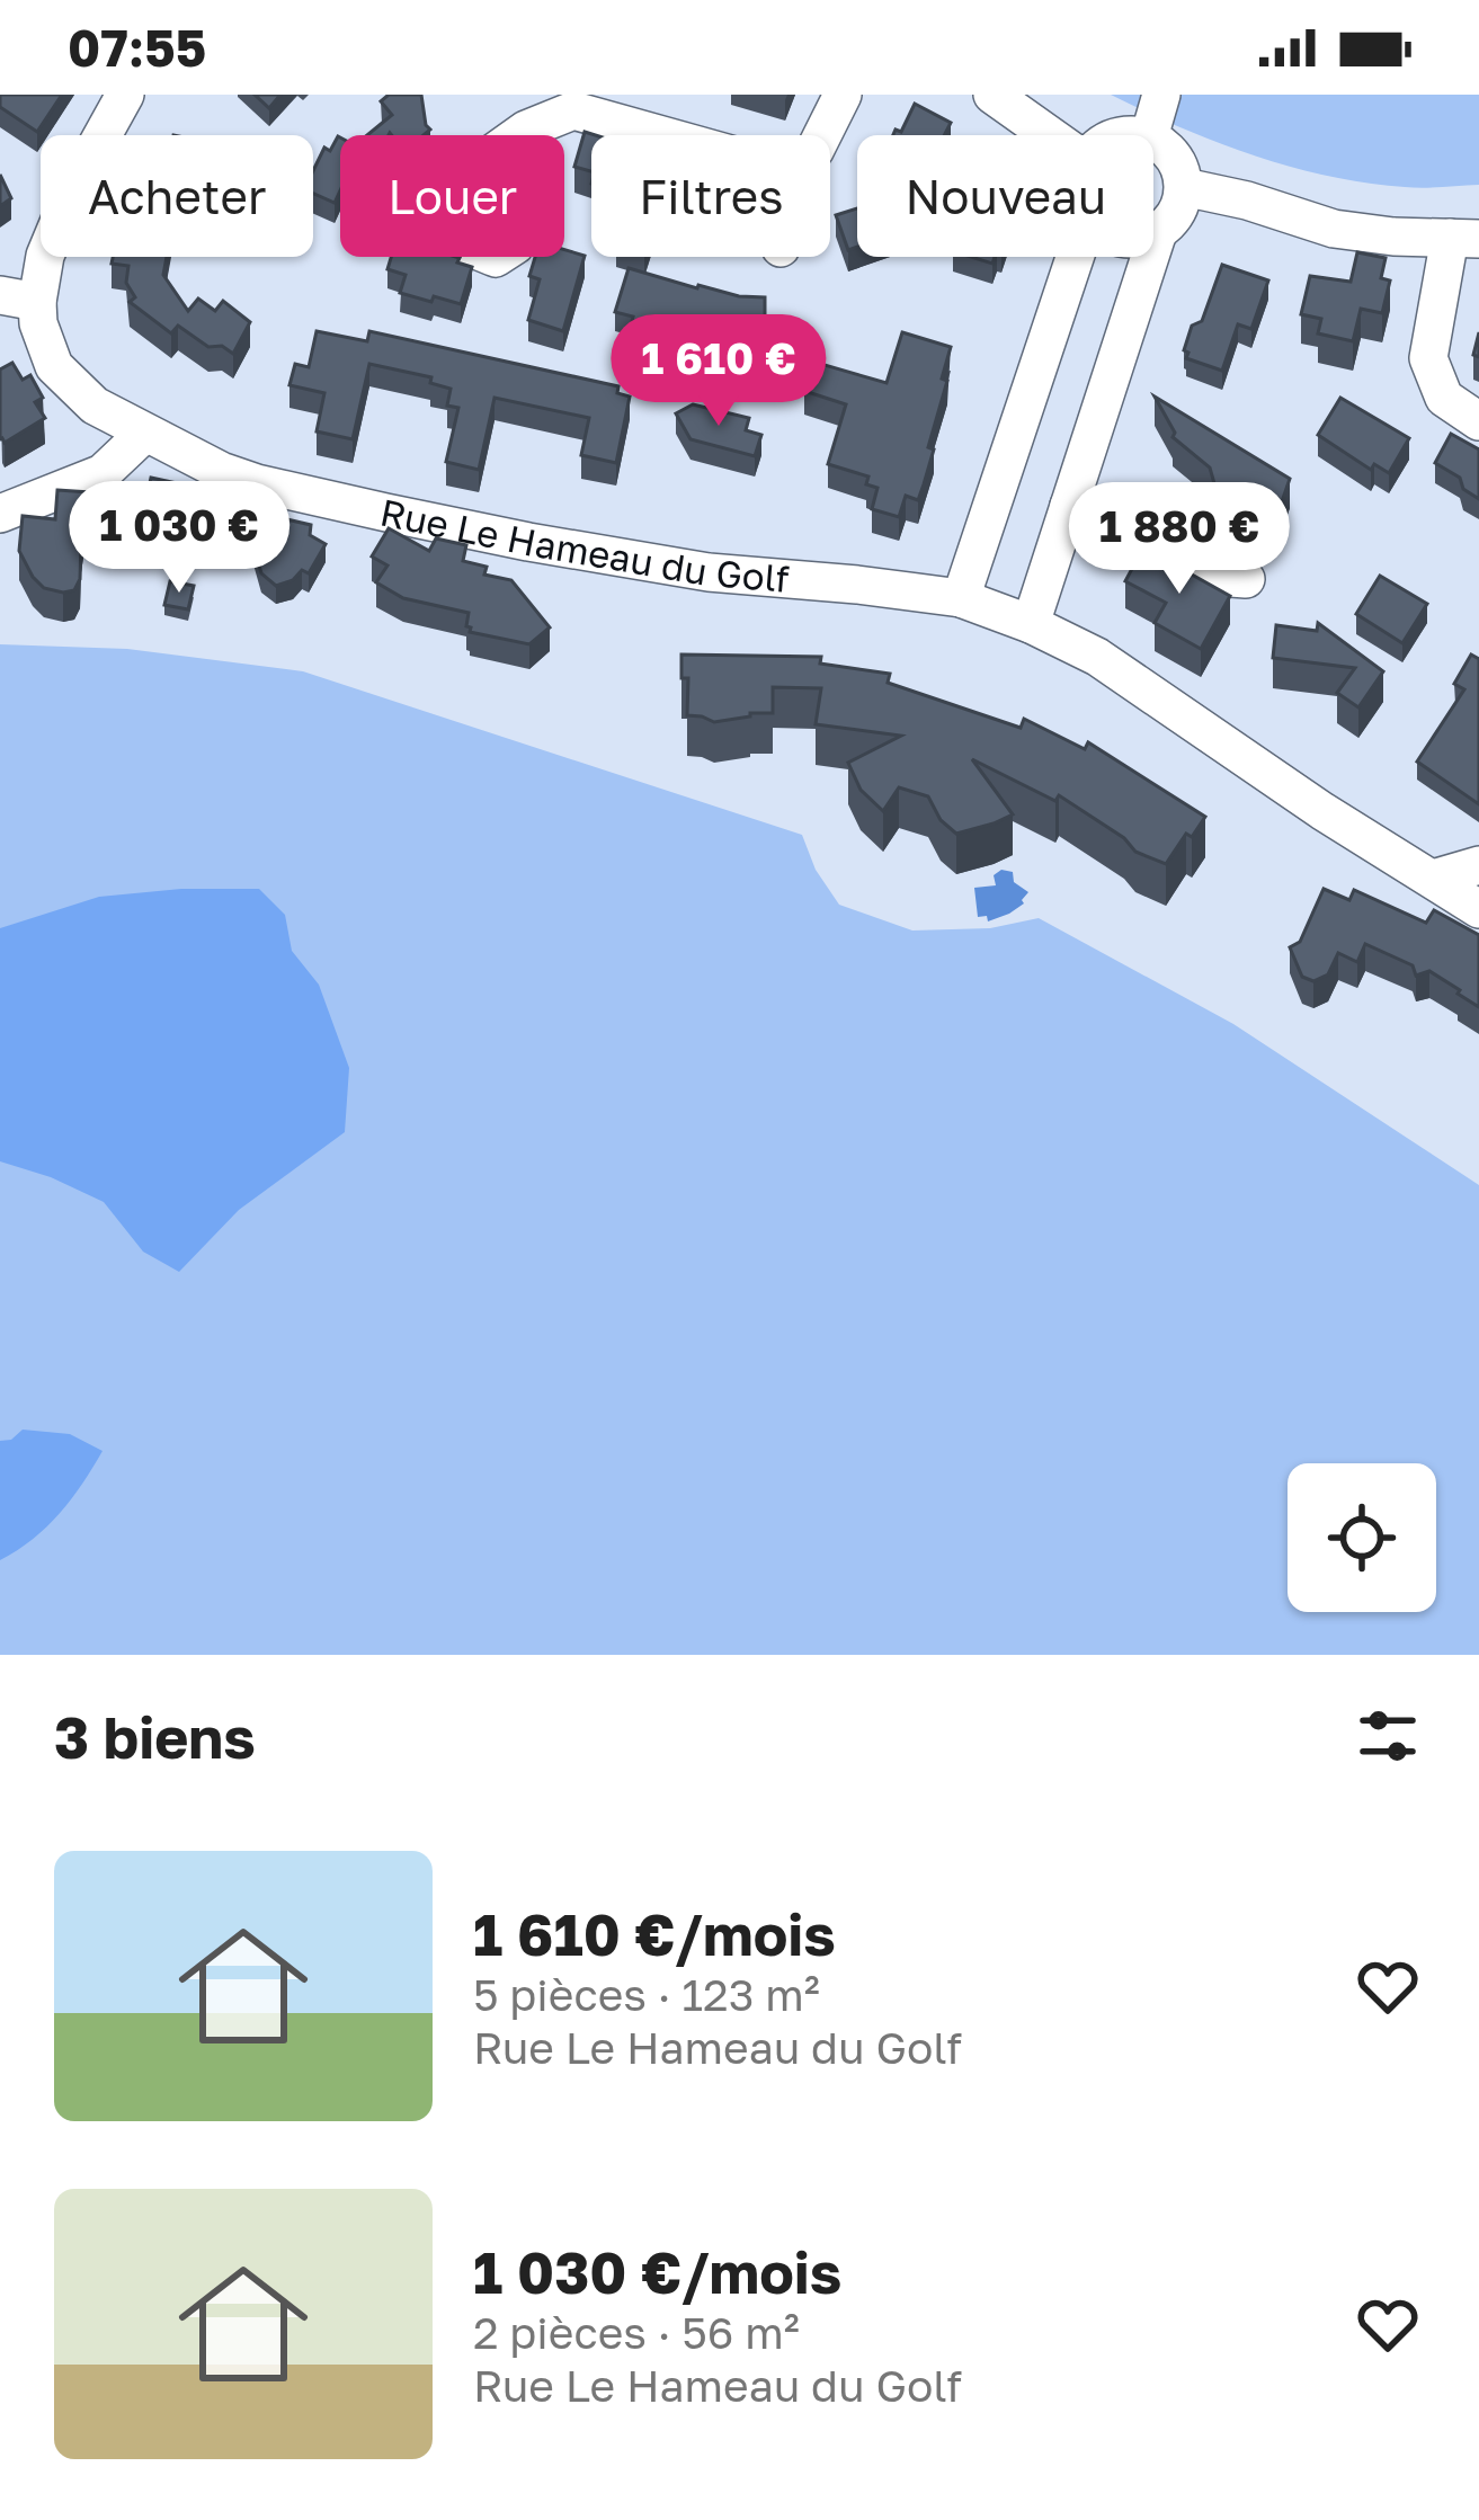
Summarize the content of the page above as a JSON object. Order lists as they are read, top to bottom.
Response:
{
  "streets": {
    "street": ["Rue Le Hameau du Golf"]
  },
  "page": {
    "status": "07:55",
    "chip": [
      "Acheter",
      "Louer",
      "Filtres",
      "Nouveau"
    ],
    "price": ["1 610 €", "1 030 €", "1 880 €"],
    "heading": "3 biens",
    "list": [
      {
        "name": "1 610 €/mois",
        "note": "5 pièces · 123 m² · Rue Le Hameau du Golf"
      },
      {
        "name": "1 030 €/mois",
        "note": "2 pièces · 56 m² · Rue Le Hameau du Golf"
      }
    ]
  }
}
